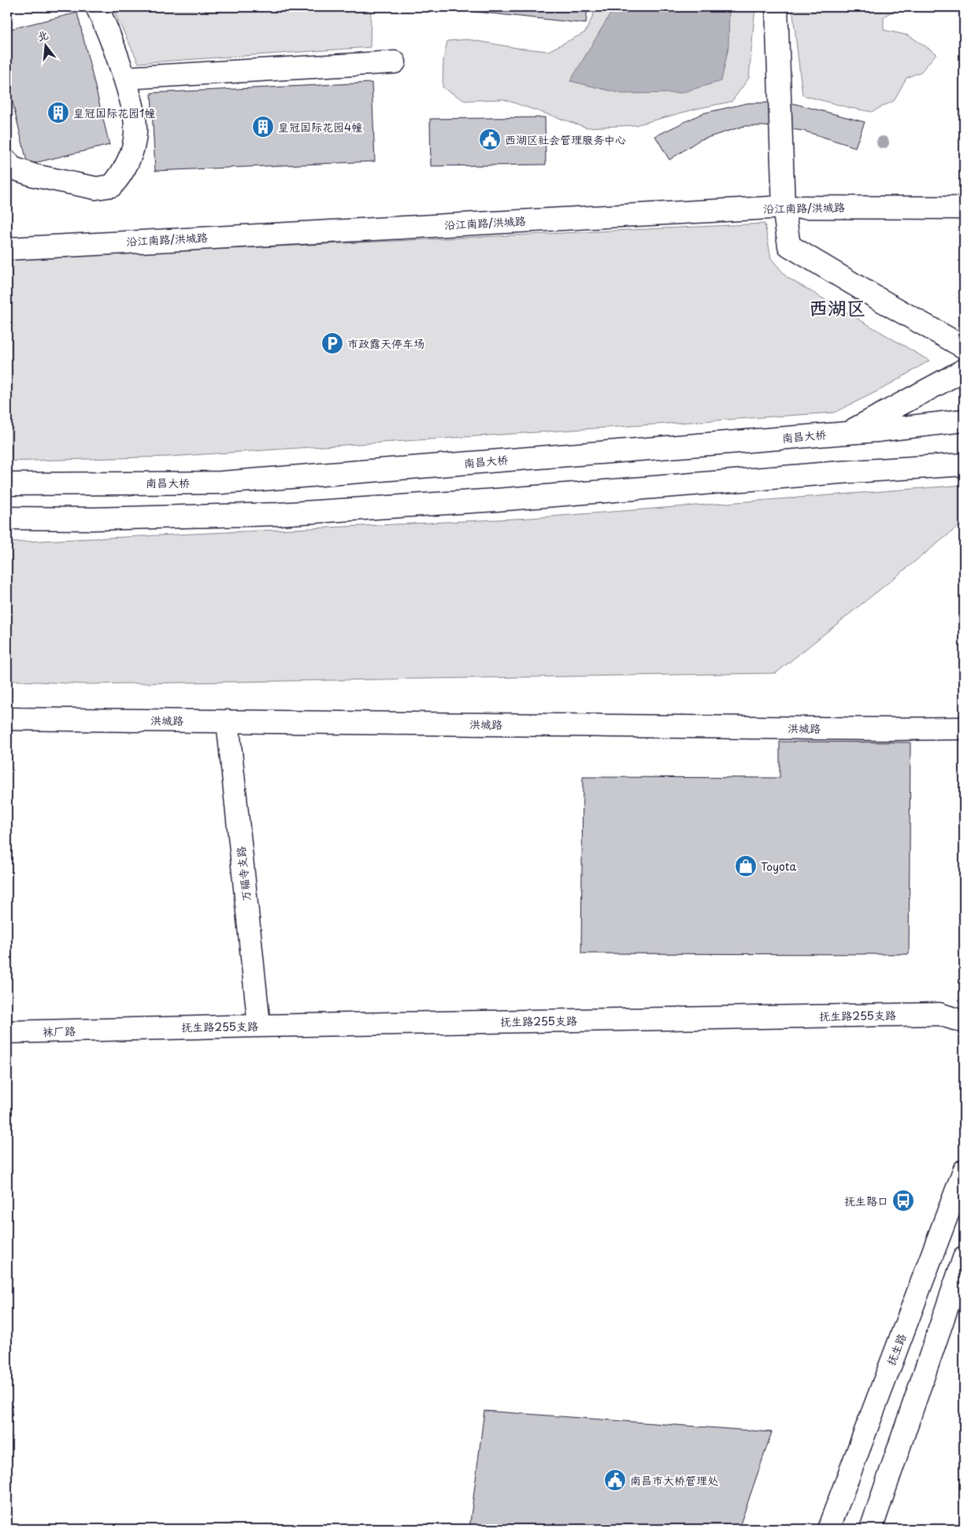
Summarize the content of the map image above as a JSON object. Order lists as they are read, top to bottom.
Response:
{
  "streets": {
    "main road": [
      "沿江南路/洪城路",
      "南昌大桥",
      "洪城路",
      "万福寺支路",
      "抚生路255支路",
      "袜厂路",
      "抚生路"
    ]
  },
  "crossings": [
    ["洪城路", "万福寺支路"],
    ["万福寺支路", "抚生路255支路"],
    ["抚生路255支路", "袜厂路"]
  ],
  "districts": ["西湖区"],
  "places": {
    "building": ["皇冠国际花园1幢", "皇冠国际花园4幢"],
    "public building": ["西湖区社会管理服务中心", "南昌市大桥管理处"],
    "parking": ["市政露天停车场"],
    "shop": ["Toyota"],
    "bus stop": ["抚生路口"]
  },
  "north": "top"
}
